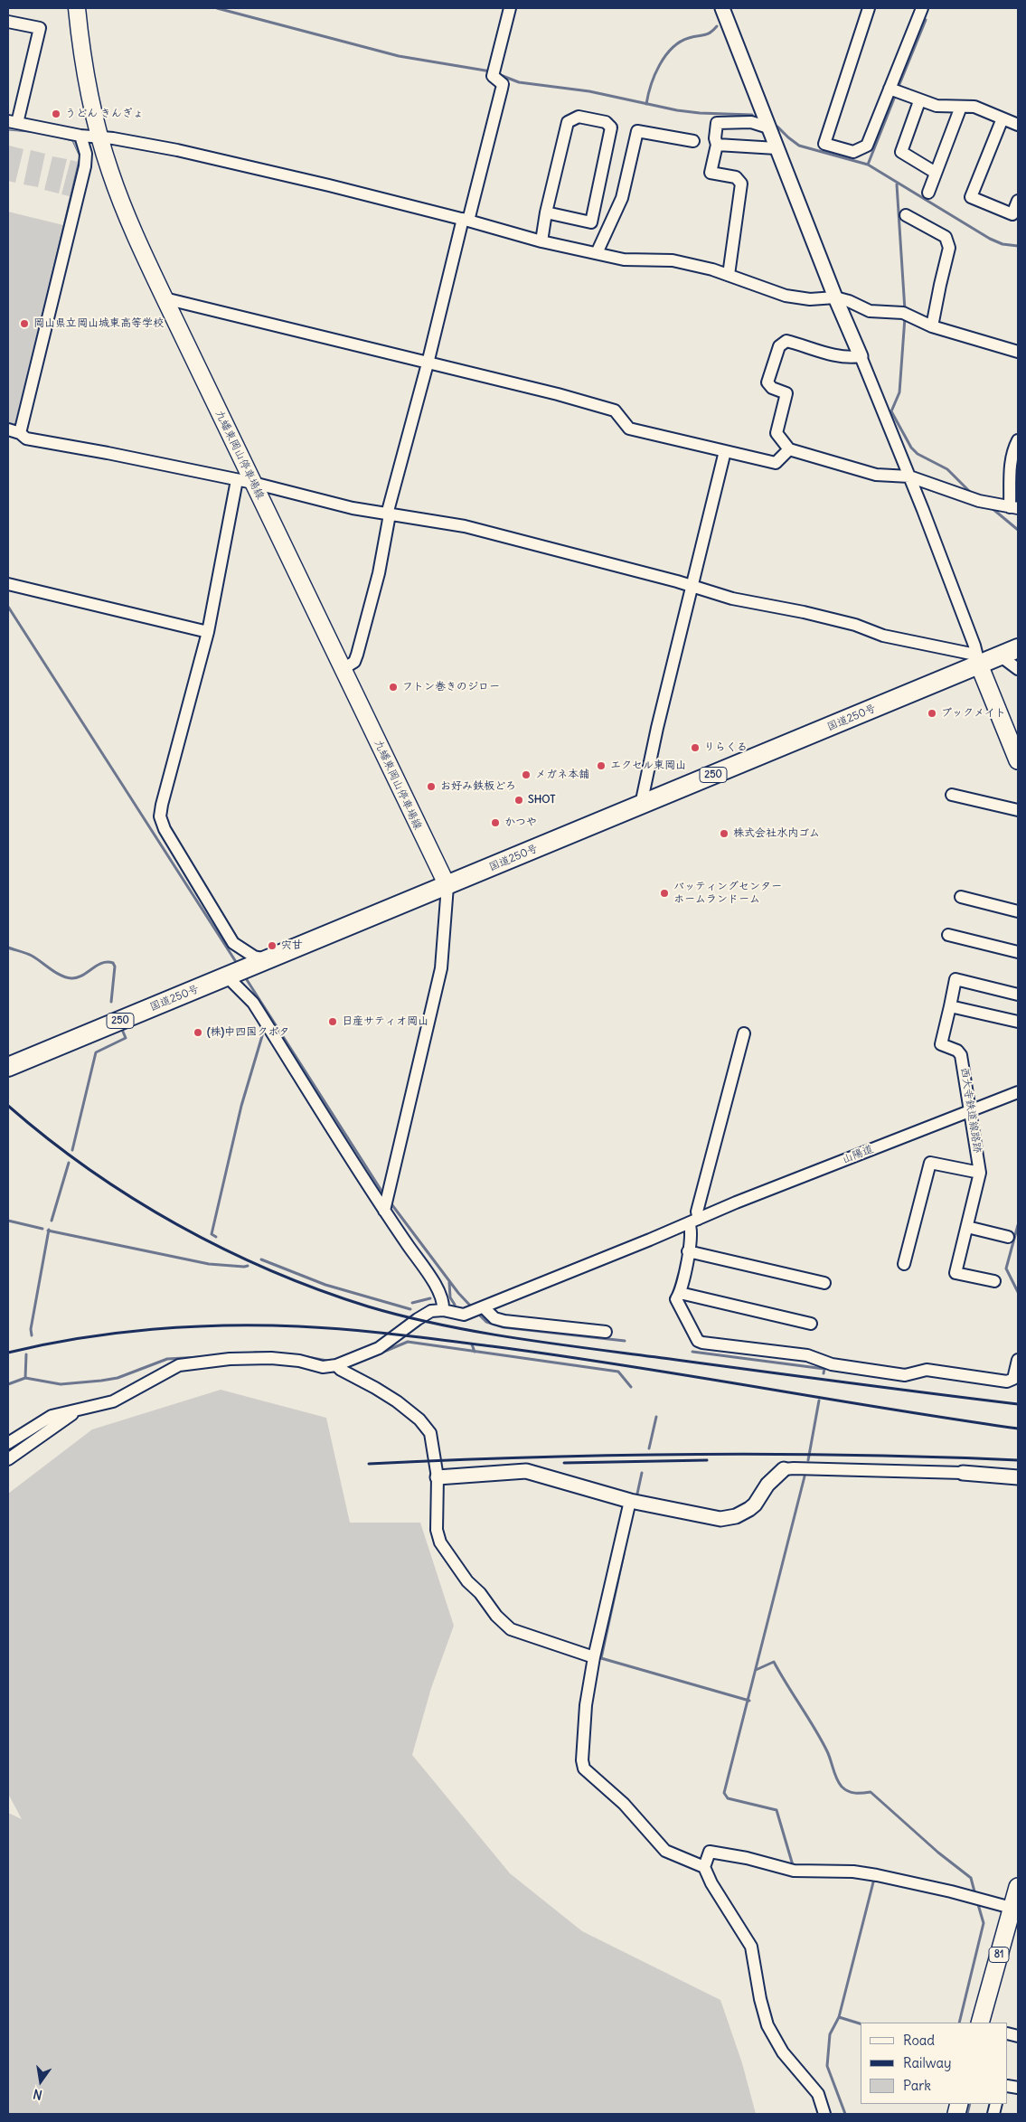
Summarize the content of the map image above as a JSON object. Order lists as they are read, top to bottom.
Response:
{
  "streets": {
    "highway": ["国道250号", "250"],
    "main road": ["九蟠東岡山停車場線", "81"],
    "street": ["西大寺鉄道線路跡", "山陽道"]
  },
  "crossings": [
    ["九蟠東岡山停車場線", "国道250号"],
    ["西大寺鉄道線路跡", "山陽道"]
  ],
  "places": [
    "うどん きんぎょ",
    "岡山県立岡山城東高等学校",
    "フトン巻きのジロー",
    "ブックメイト",
    "りらくる",
    "エクセル東岡山",
    "メガネ本舗",
    "お好み鉄板どろ",
    "SHOT",
    "かつや",
    "株式会社水内ゴム",
    "バッティングセンター ホームランドーム",
    "宍甘",
    "日産サティオ岡山",
    "(株)中四国クボタ"
  ],
  "legend": ["Road", "Railway", "Park"],
  "north": "bottom"
}
